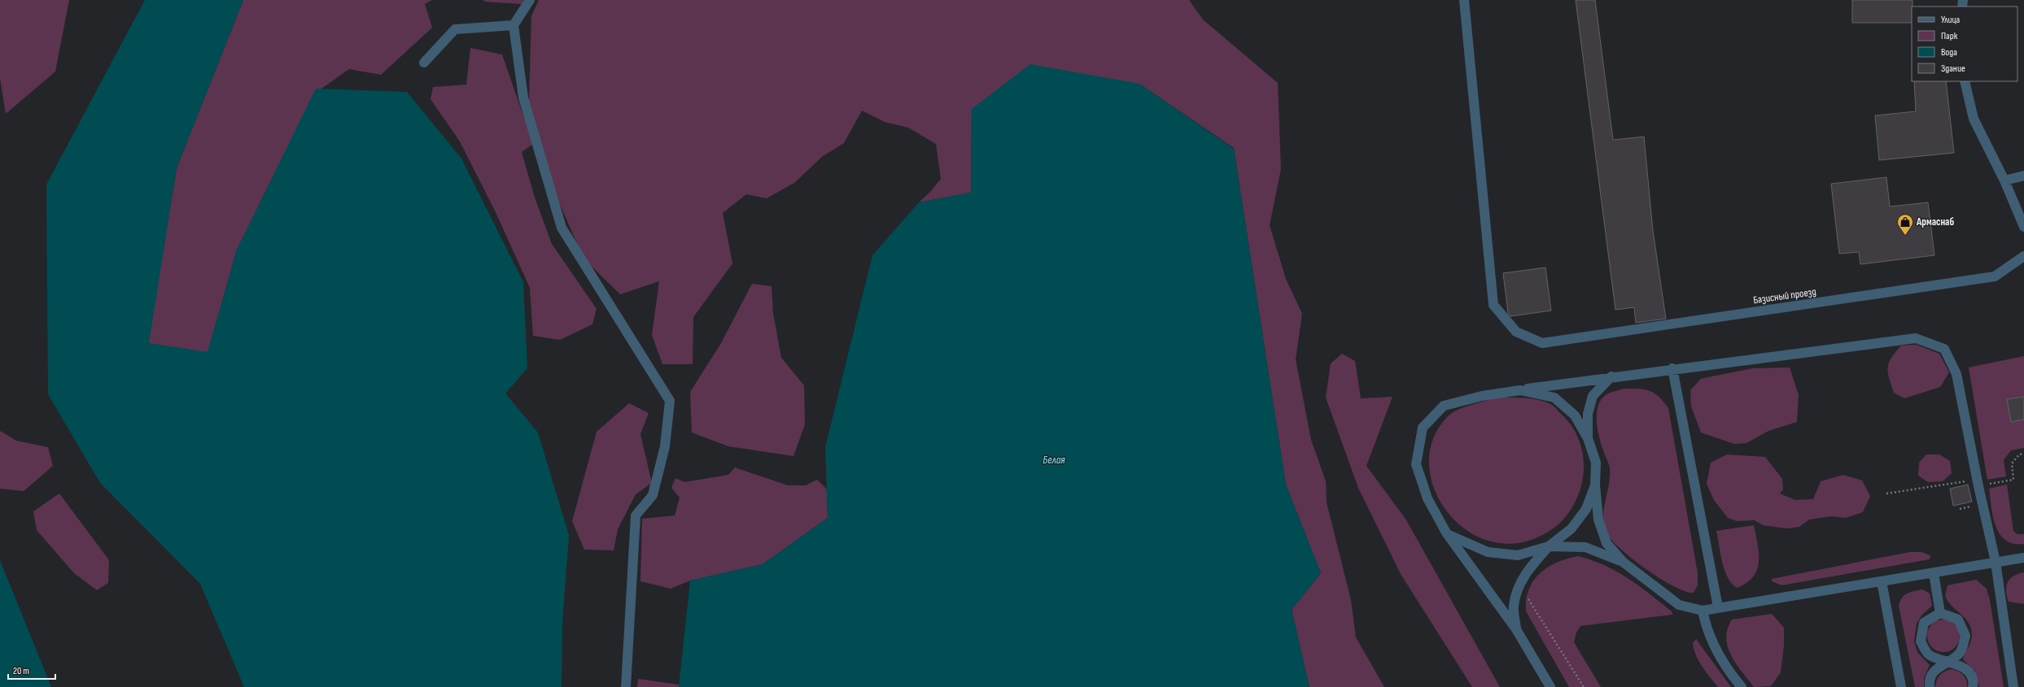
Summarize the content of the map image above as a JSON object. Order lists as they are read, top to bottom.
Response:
{
  "streets": {
    "street": ["Базисный проезд"]
  },
  "water": ["Белая"],
  "places": {
    "shop": ["Армаснаб"]
  },
  "legend": [
    "Улица",
    "Парк",
    "Вода",
    "Здание"
  ],
  "scale_bar": "20 m"
}
